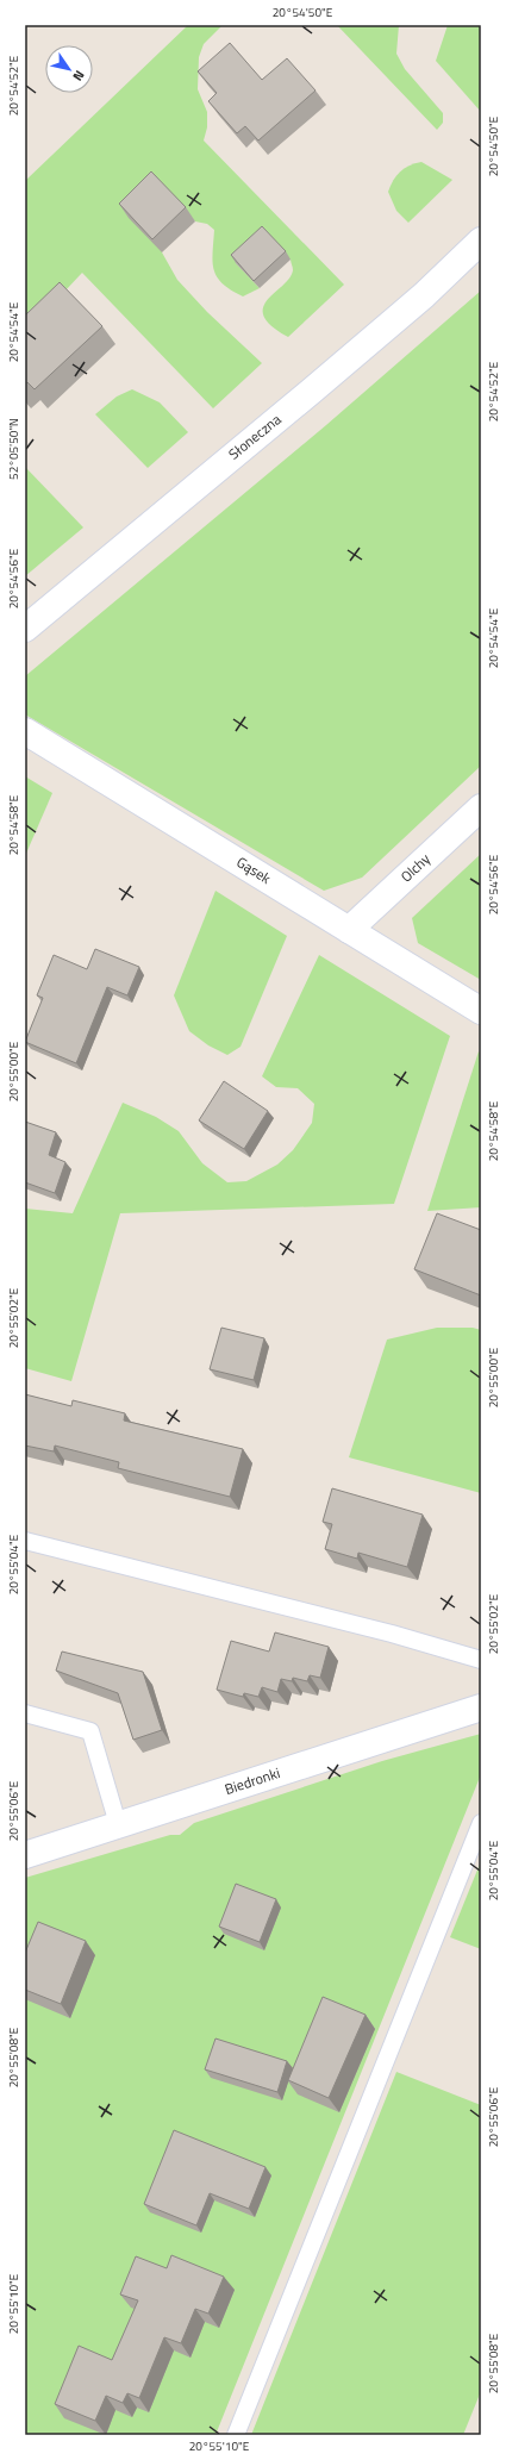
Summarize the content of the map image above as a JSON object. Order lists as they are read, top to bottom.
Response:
{
  "streets": {
    "street": [
      "Słoneczna",
      "Olchy",
      "Gąsek",
      "Biedronki"
    ]
  },
  "crossings": [
    ["Olchy", "Gąsek"]
  ],
  "north": "bottom right",
  "coordinates": [
    "20°54'50\"E",
    "20°54'52\"E",
    "20°54'54\"E",
    "52°05'50\"N",
    "20°54'56\"E",
    "20°54'58\"E",
    "20°55'00\"E",
    "20°55'02\"E",
    "20°55'04\"E",
    "20°55'06\"E",
    "20°55'08\"E",
    "20°55'10\"E"
  ]
}
